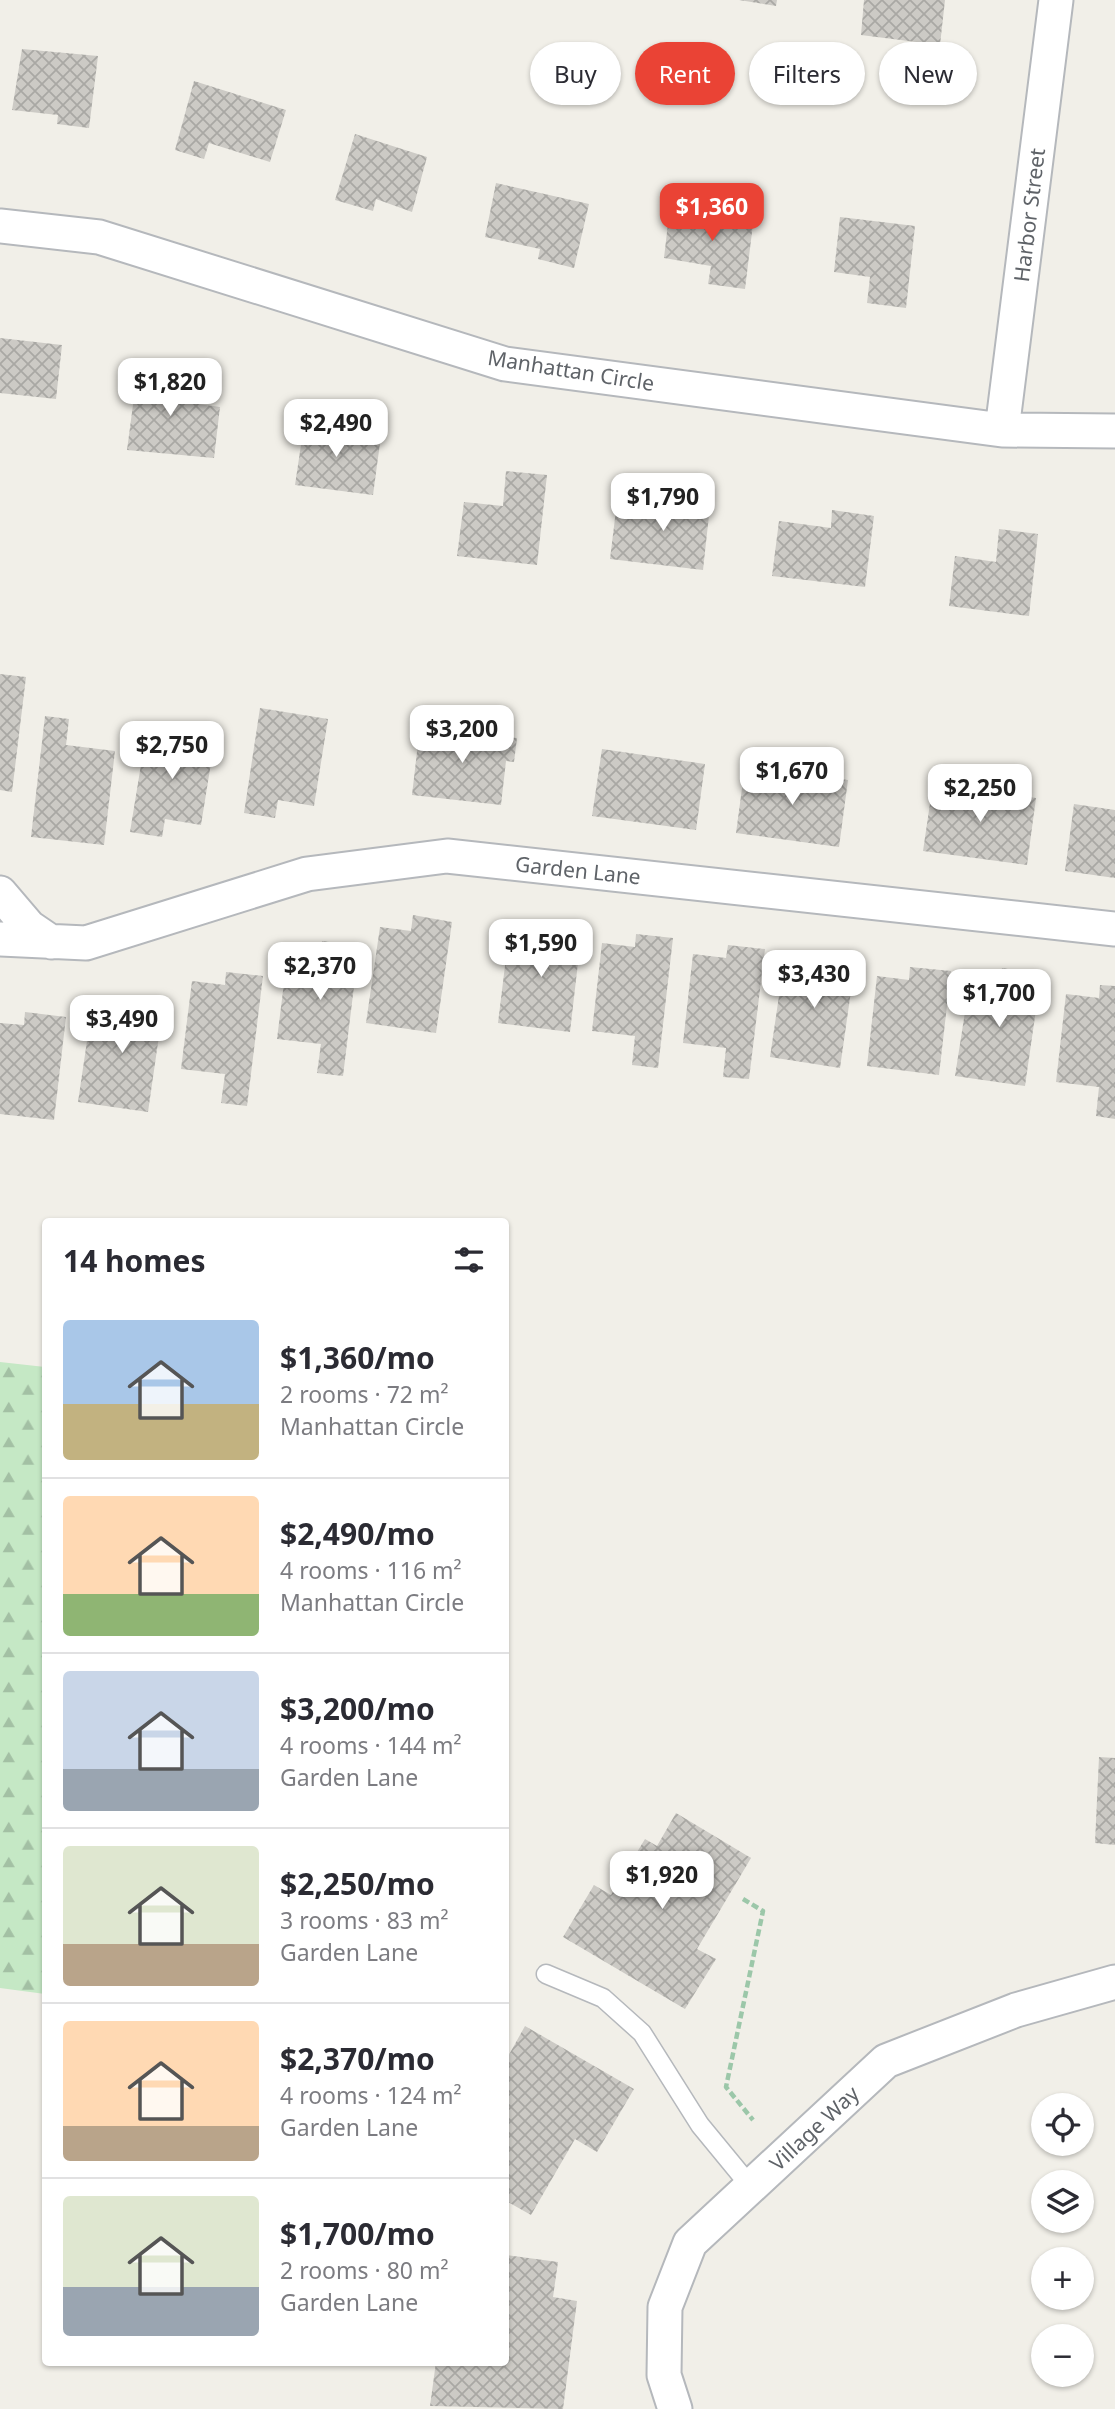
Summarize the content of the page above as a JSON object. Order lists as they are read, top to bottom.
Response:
{
  "streets": {
    "street": [
      "Harbor Street",
      "Manhattan Circle",
      "Garden Lane",
      "Village Way"
    ]
  },
  "crossings": [
    ["Harbor Street", "Manhattan Circle"]
  ],
  "page": {
    "chip": [
      "Buy",
      "Rent",
      "Filters",
      "New"
    ],
    "price": [
      "$1,360",
      "$1,820",
      "$2,490",
      "$1,790",
      "$3,200",
      "$2,750",
      "$1,670",
      "$2,250",
      "$1,590",
      "$2,370",
      "$3,430",
      "$1,700",
      "$3,490",
      "$1,920"
    ],
    "heading": "14 homes",
    "list": [
      {
        "name": "$1,360/mo",
        "note": "2 rooms · 72 m² · Manhattan Circle"
      },
      {
        "name": "$2,490/mo",
        "note": "4 rooms · 116 m² · Manhattan Circle"
      },
      {
        "name": "$3,200/mo",
        "note": "4 rooms · 144 m² · Garden Lane"
      },
      {
        "name": "$2,250/mo",
        "note": "3 rooms · 83 m² · Garden Lane"
      },
      {
        "name": "$2,370/mo",
        "note": "4 rooms · 124 m² · Garden Lane"
      },
      {
        "name": "$1,700/mo",
        "note": "2 rooms · 80 m² · Garden Lane"
      }
    ],
    "map_buttons": ["+", "−"]
  }
}
